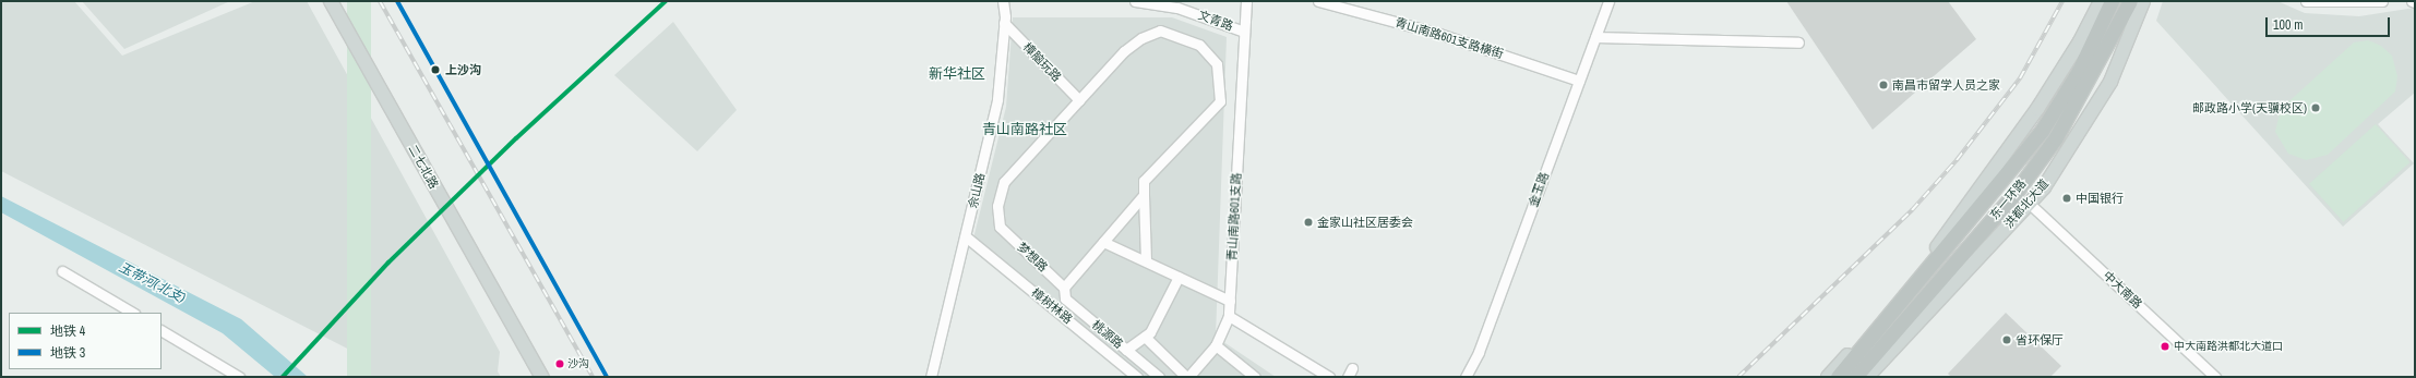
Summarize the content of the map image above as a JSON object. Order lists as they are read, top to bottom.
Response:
{
  "streets": {
    "highway": ["东一环路"],
    "main road": ["二七北路", "洪都北大道"],
    "street": [
      "文青路",
      "青山南路601支路横街",
      "樟脑玩路",
      "金玉路",
      "佘山路",
      "青山南路601支路",
      "梦想路",
      "中大南路",
      "樟树林路",
      "桃源路"
    ]
  },
  "crossings": [
    ["文青路", "青山南路601支路"],
    ["青山南路601支路横街", "金玉路"],
    ["樟脑玩路", "佘山路"],
    ["樟脑玩路", "梦想路"],
    ["佘山路", "樟树林路"],
    ["洪都北大道", "中大南路"],
    ["梦想路", "桃源路"]
  ],
  "districts": ["新华社区", "青山南路社区"],
  "water": ["玉带河(北支)"],
  "places": [
    "上沙沟",
    "南昌市留学人员之家",
    "邮政路小学(天骥校区)",
    "中国银行",
    "金家山社区居委会",
    "省环保厅",
    "中大南路洪都北大道口",
    "沙沟"
  ],
  "lines": ["metro line 4", "metro line 3"],
  "legend": ["地铁 4", "地铁 3"],
  "scale_bar": "100 m"
}
